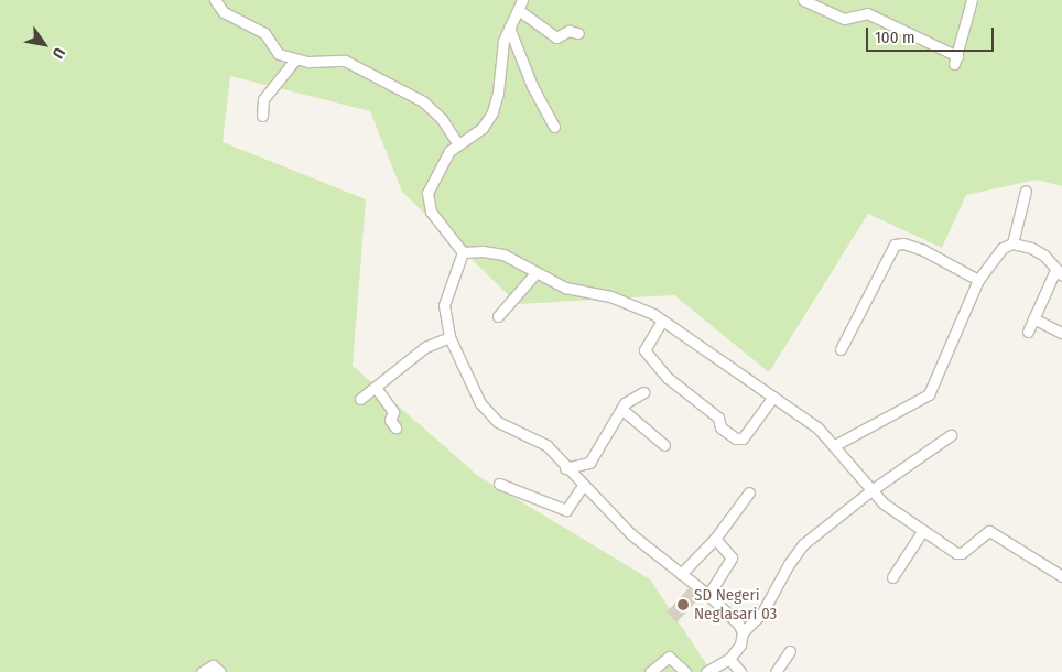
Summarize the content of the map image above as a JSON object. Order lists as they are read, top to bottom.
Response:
{
  "places": ["SD Negeri Neglasari 03"],
  "scale_bar": "100 m",
  "north": "bottom right"
}
